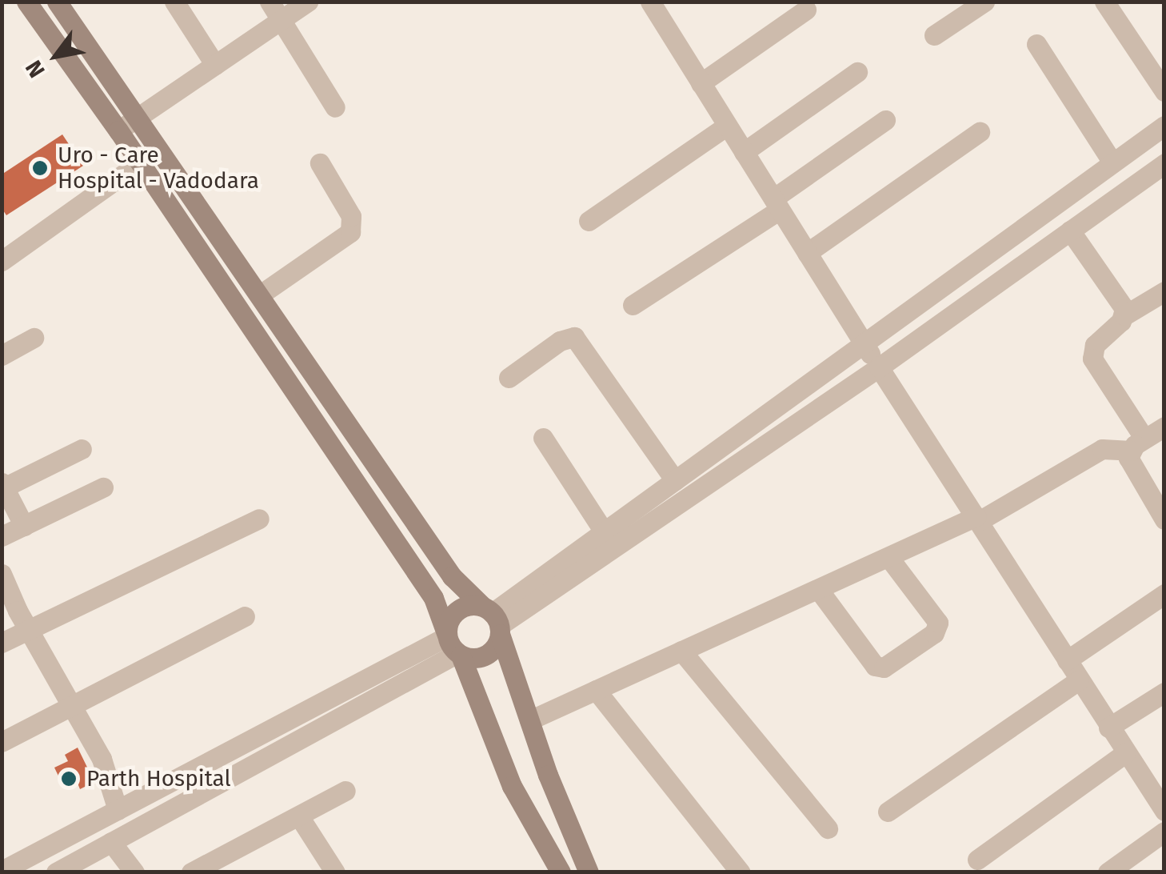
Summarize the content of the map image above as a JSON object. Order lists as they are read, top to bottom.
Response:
{
  "places": ["Uro - Care Hospital - Vadodara", "Parth Hospital"],
  "north": "bottom left"
}
